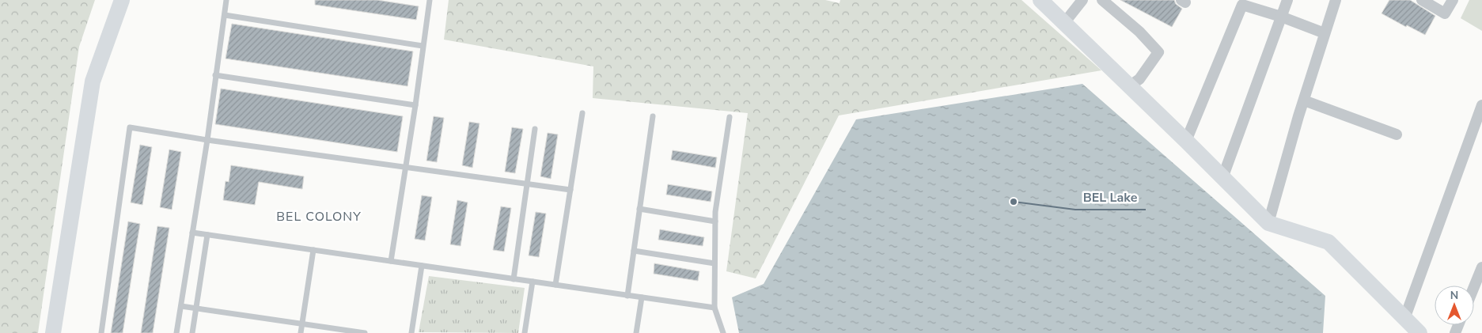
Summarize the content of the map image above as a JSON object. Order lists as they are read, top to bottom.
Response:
{
  "districts": ["BEL COLONY"],
  "places": ["BEL Lake"],
  "north": "top"
}
